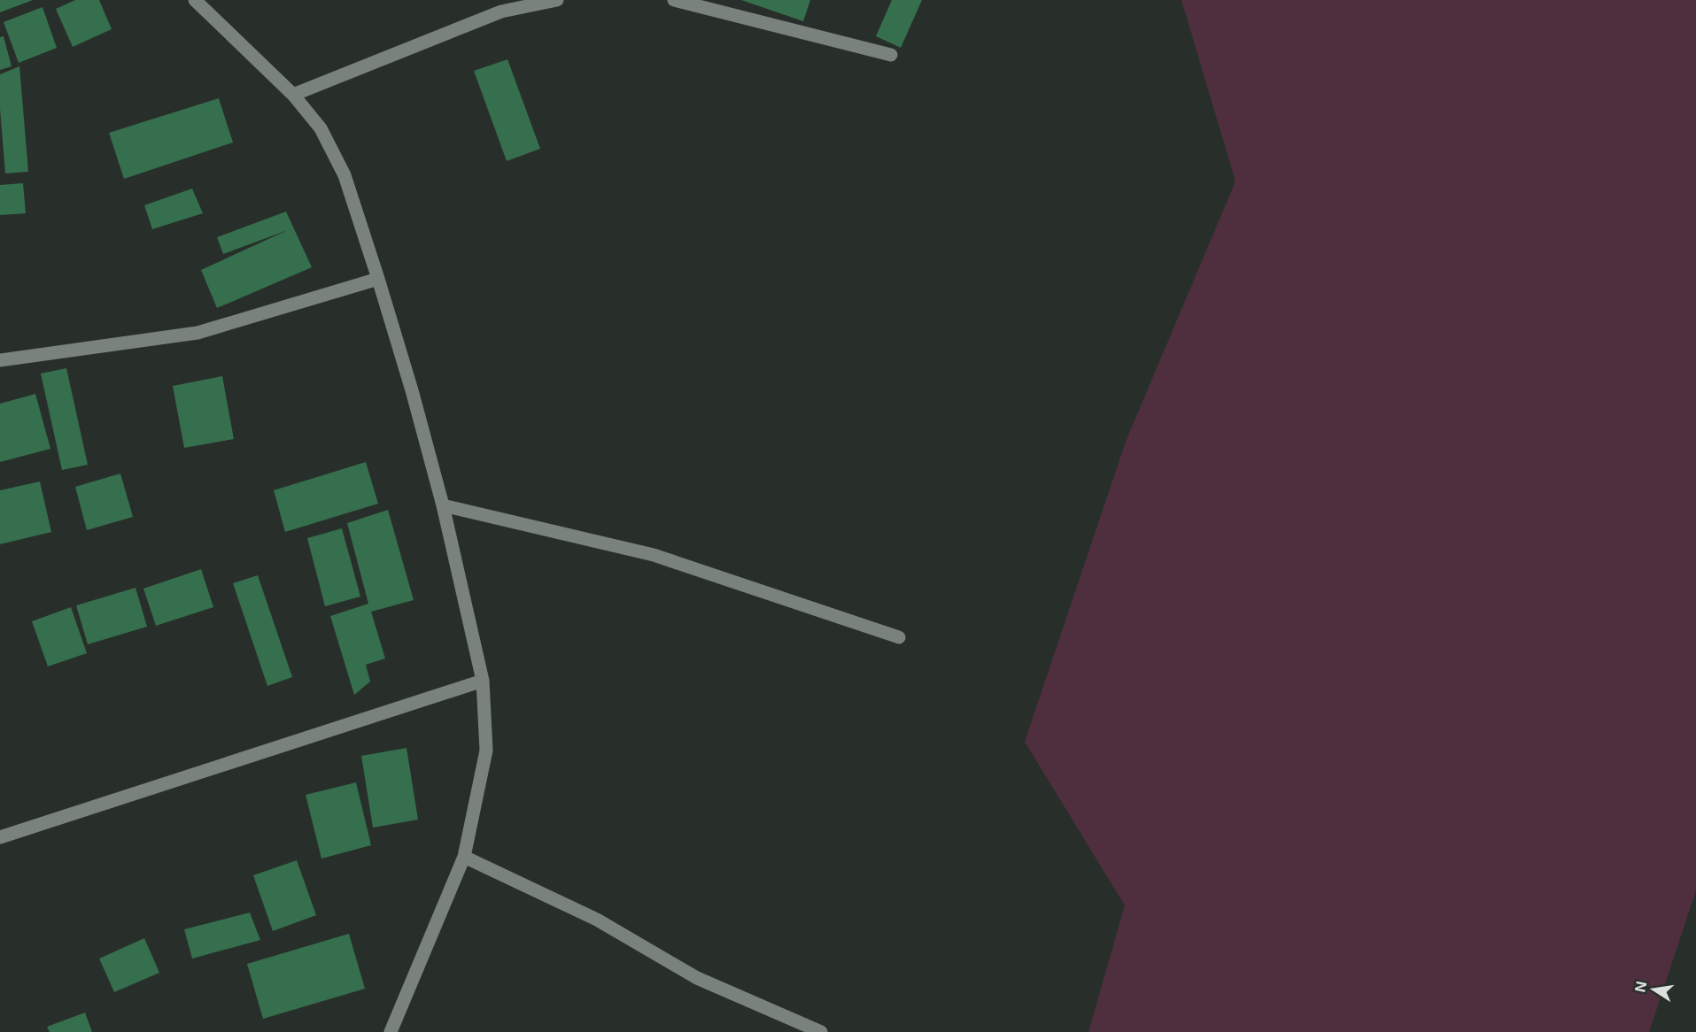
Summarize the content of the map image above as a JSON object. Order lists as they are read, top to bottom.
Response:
{
  "north": "left"
}
